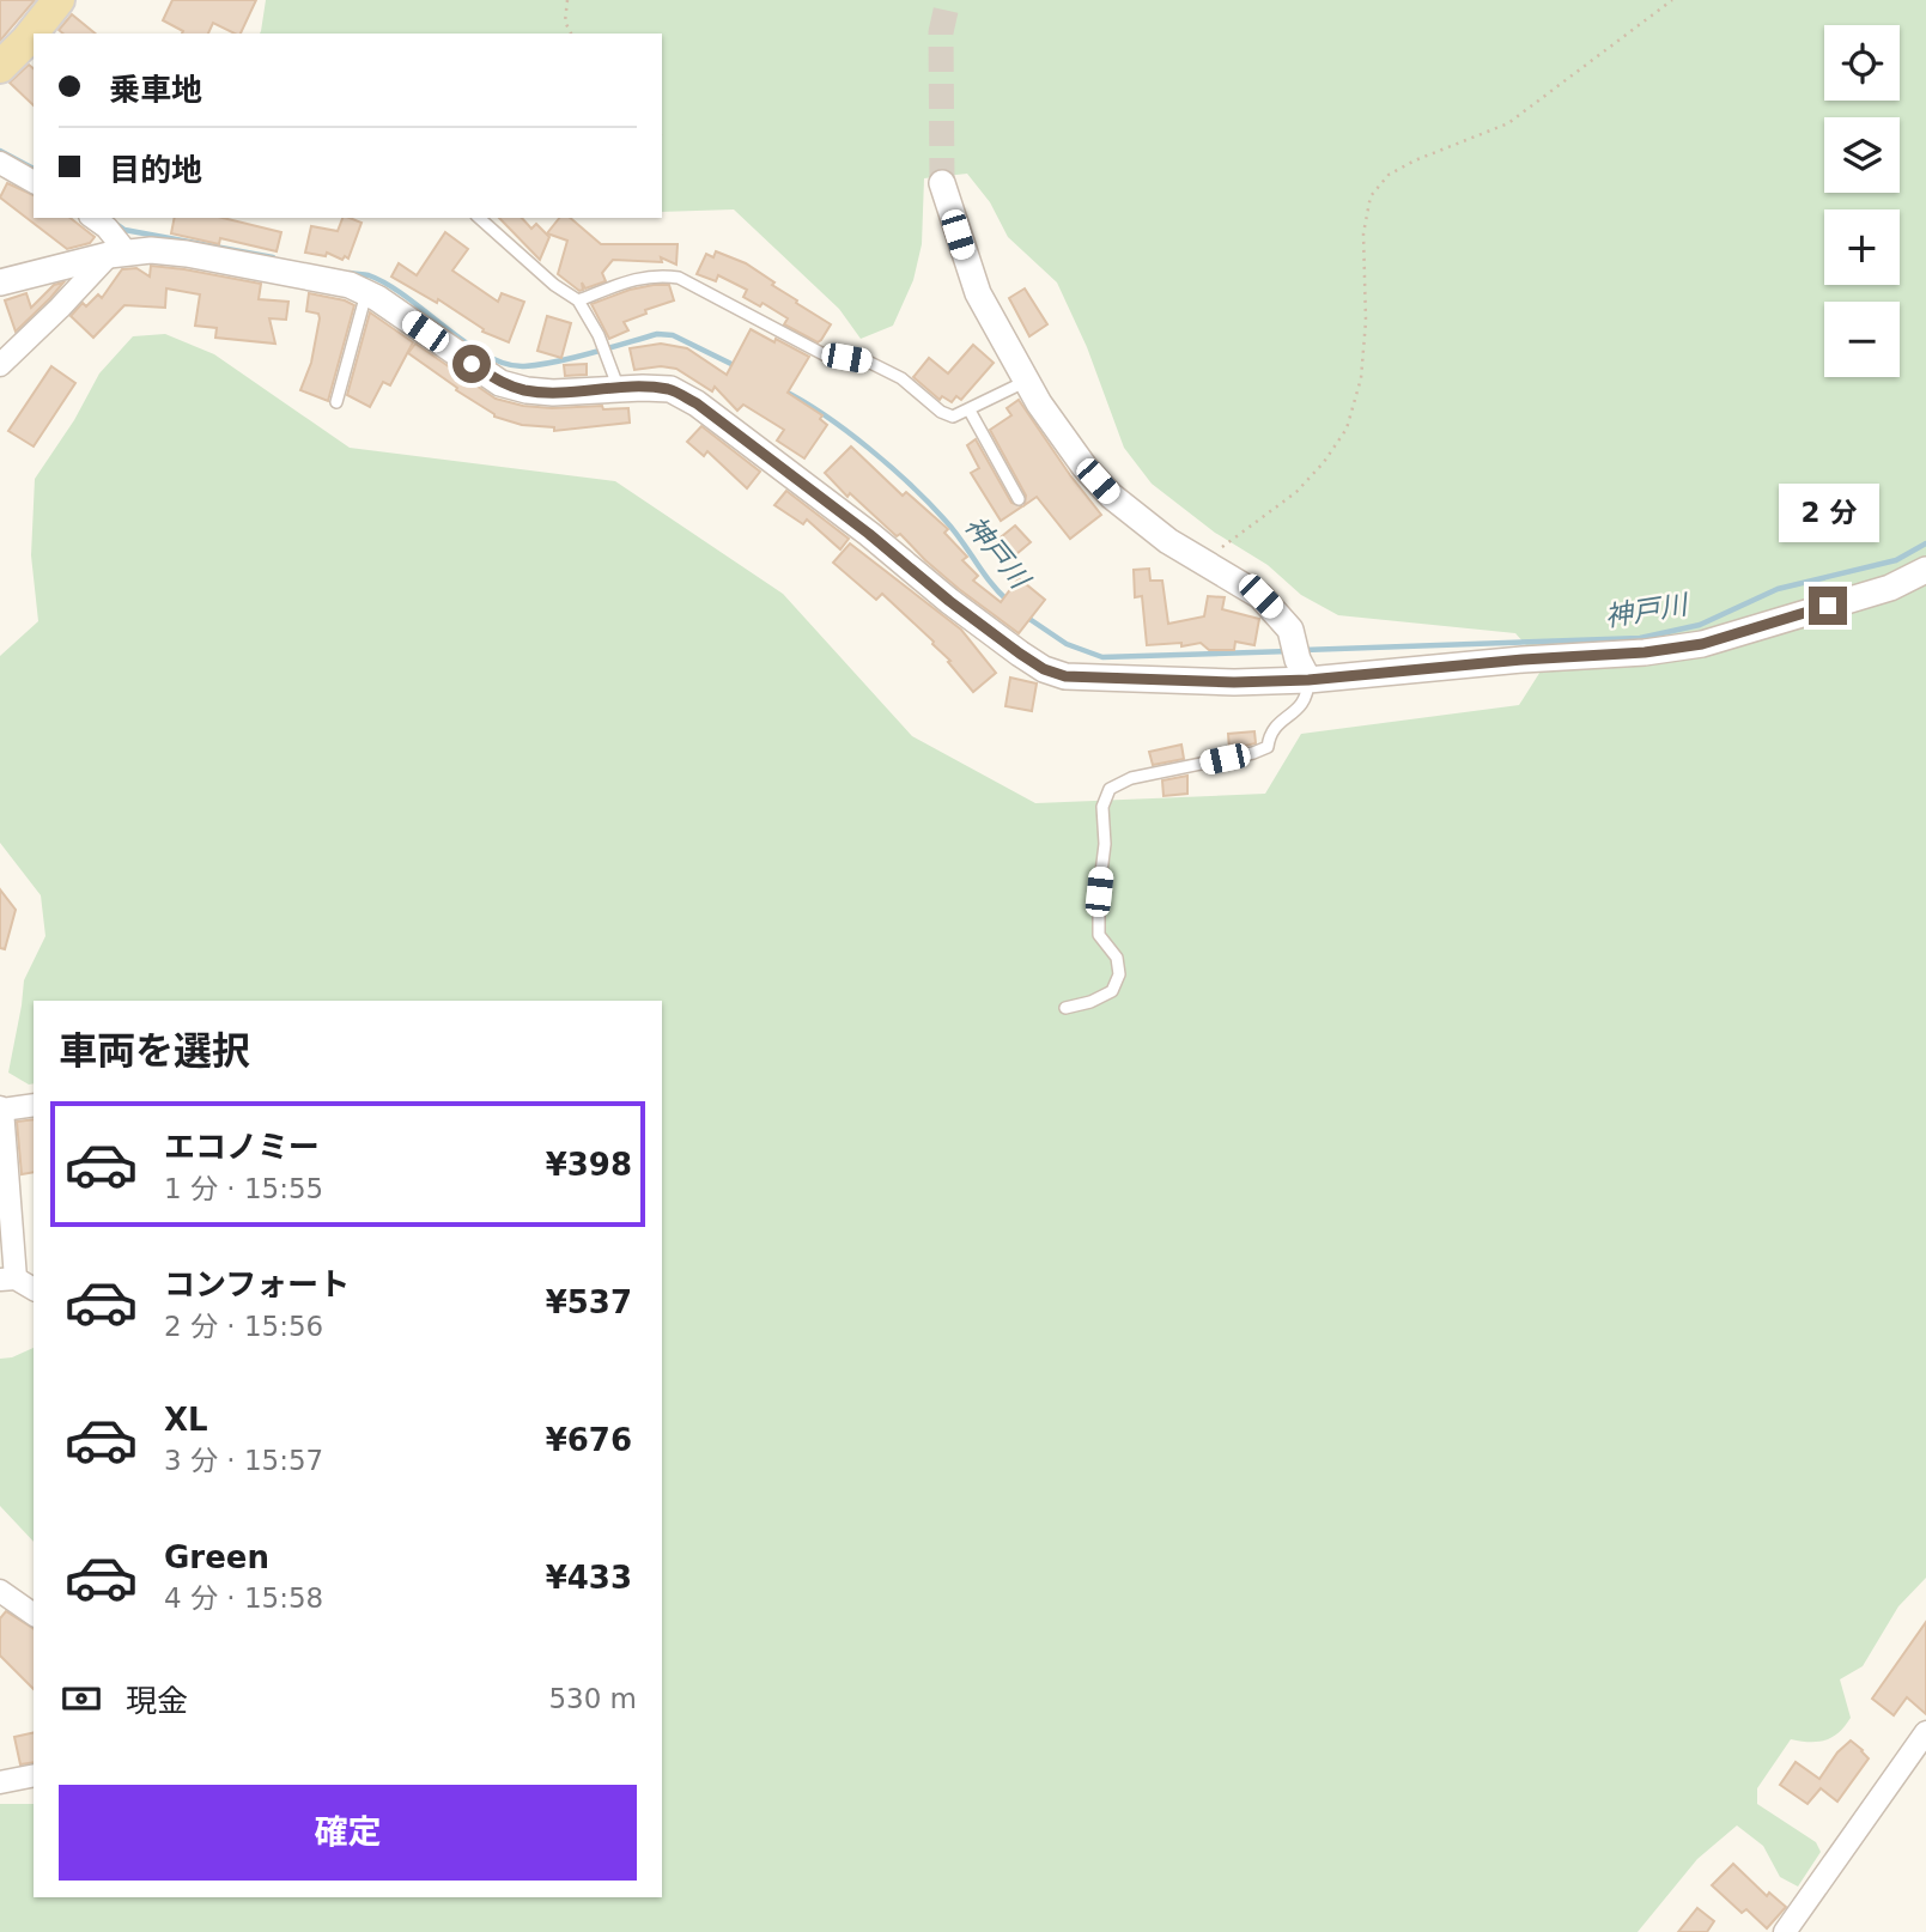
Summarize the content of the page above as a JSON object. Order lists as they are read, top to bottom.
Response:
{
  "water": ["神戸川"],
  "page": {
    "map_buttons": ["+", "−"],
    "banner": ["乗車地", "目的地"],
    "bubble": "2 分",
    "heading": "車両を選択",
    "list": [
      {
        "name": "エコノミー",
        "note": "1 分 · 15:55",
        "value": "¥398"
      },
      {
        "name": "コンフォート",
        "note": "2 分 · 15:56",
        "value": "¥537"
      },
      {
        "name": "XL",
        "note": "3 分 · 15:57",
        "value": "¥676"
      },
      {
        "name": "Green",
        "note": "4 分 · 15:58",
        "value": "¥433"
      }
    ],
    "pay": ["現金", "530 m"],
    "buttons": "確定"
  }
}
